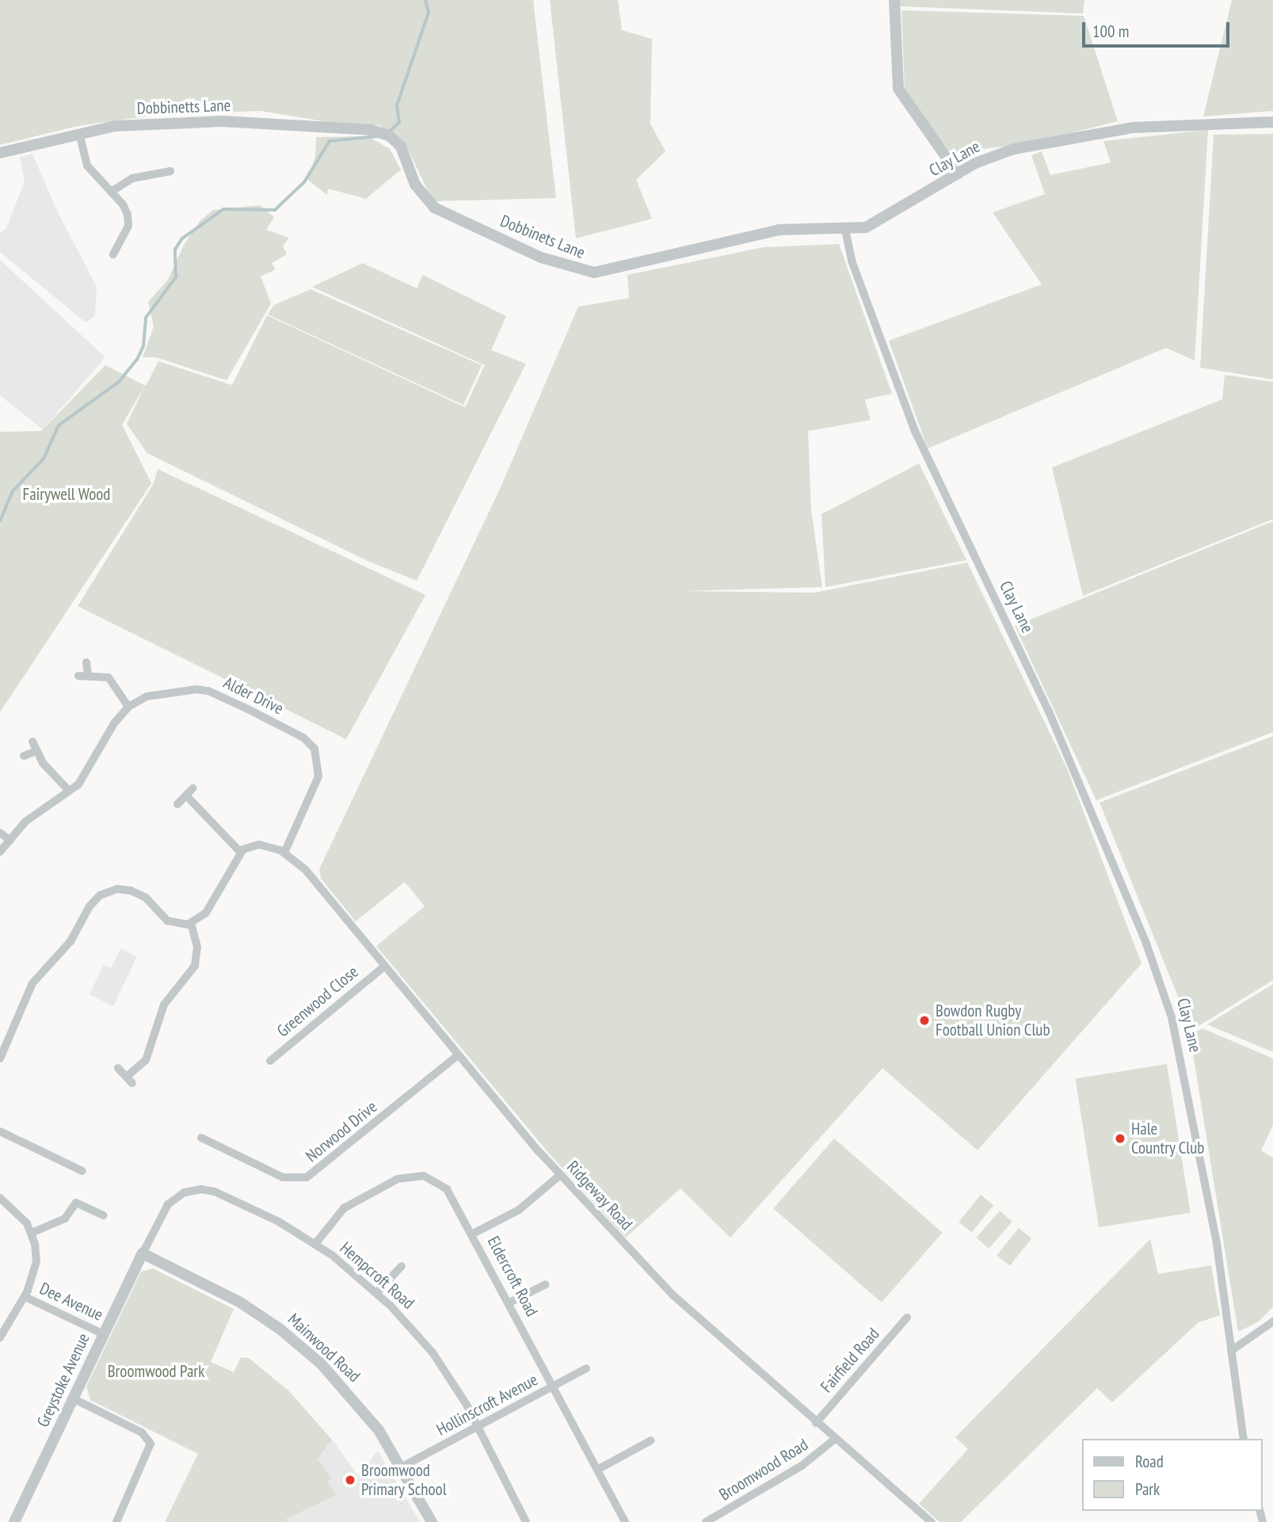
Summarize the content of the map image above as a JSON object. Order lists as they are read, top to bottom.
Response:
{
  "streets": {
    "street": [
      "Dobbinetts Lane",
      "Clay Lane",
      "Dobbinets Lane",
      "Alder Drive",
      "Greenwood Close",
      "Norwood Drive",
      "Ridgeway Road",
      "Hempcroft Road",
      "Eldercroft Road",
      "Dee Avenue",
      "Mainwood Road",
      "Fairfield Road",
      "Greystoke Avenue",
      "Hollinscroft Avenue",
      "Broomwood Road"
    ]
  },
  "crossings": [
    ["Dobbinetts Lane", "Dobbinets Lane"],
    ["Clay Lane", "Dobbinets Lane"],
    ["Alder Drive", "Ridgeway Road"],
    ["Greenwood Close", "Ridgeway Road"],
    ["Norwood Drive", "Ridgeway Road"],
    ["Ridgeway Road", "Fairfield Road"],
    ["Ridgeway Road", "Broomwood Road"],
    ["Hempcroft Road", "Eldercroft Road"],
    ["Hempcroft Road", "Mainwood Road"],
    ["Hempcroft Road", "Greystoke Avenue"],
    ["Hempcroft Road", "Hollinscroft Avenue"],
    ["Eldercroft Road", "Hollinscroft Avenue"],
    ["Dee Avenue", "Greystoke Avenue"],
    ["Mainwood Road", "Greystoke Avenue"],
    ["Mainwood Road", "Hollinscroft Avenue"]
  ],
  "parks": ["Fairywell Wood", "Broomwood Park"],
  "places": ["Bowdon Rugby Football Union Club", "Hale Country Club", "Broomwood Primary School"],
  "legend": ["Road", "Park"],
  "scale_bar": "100 m"
}
